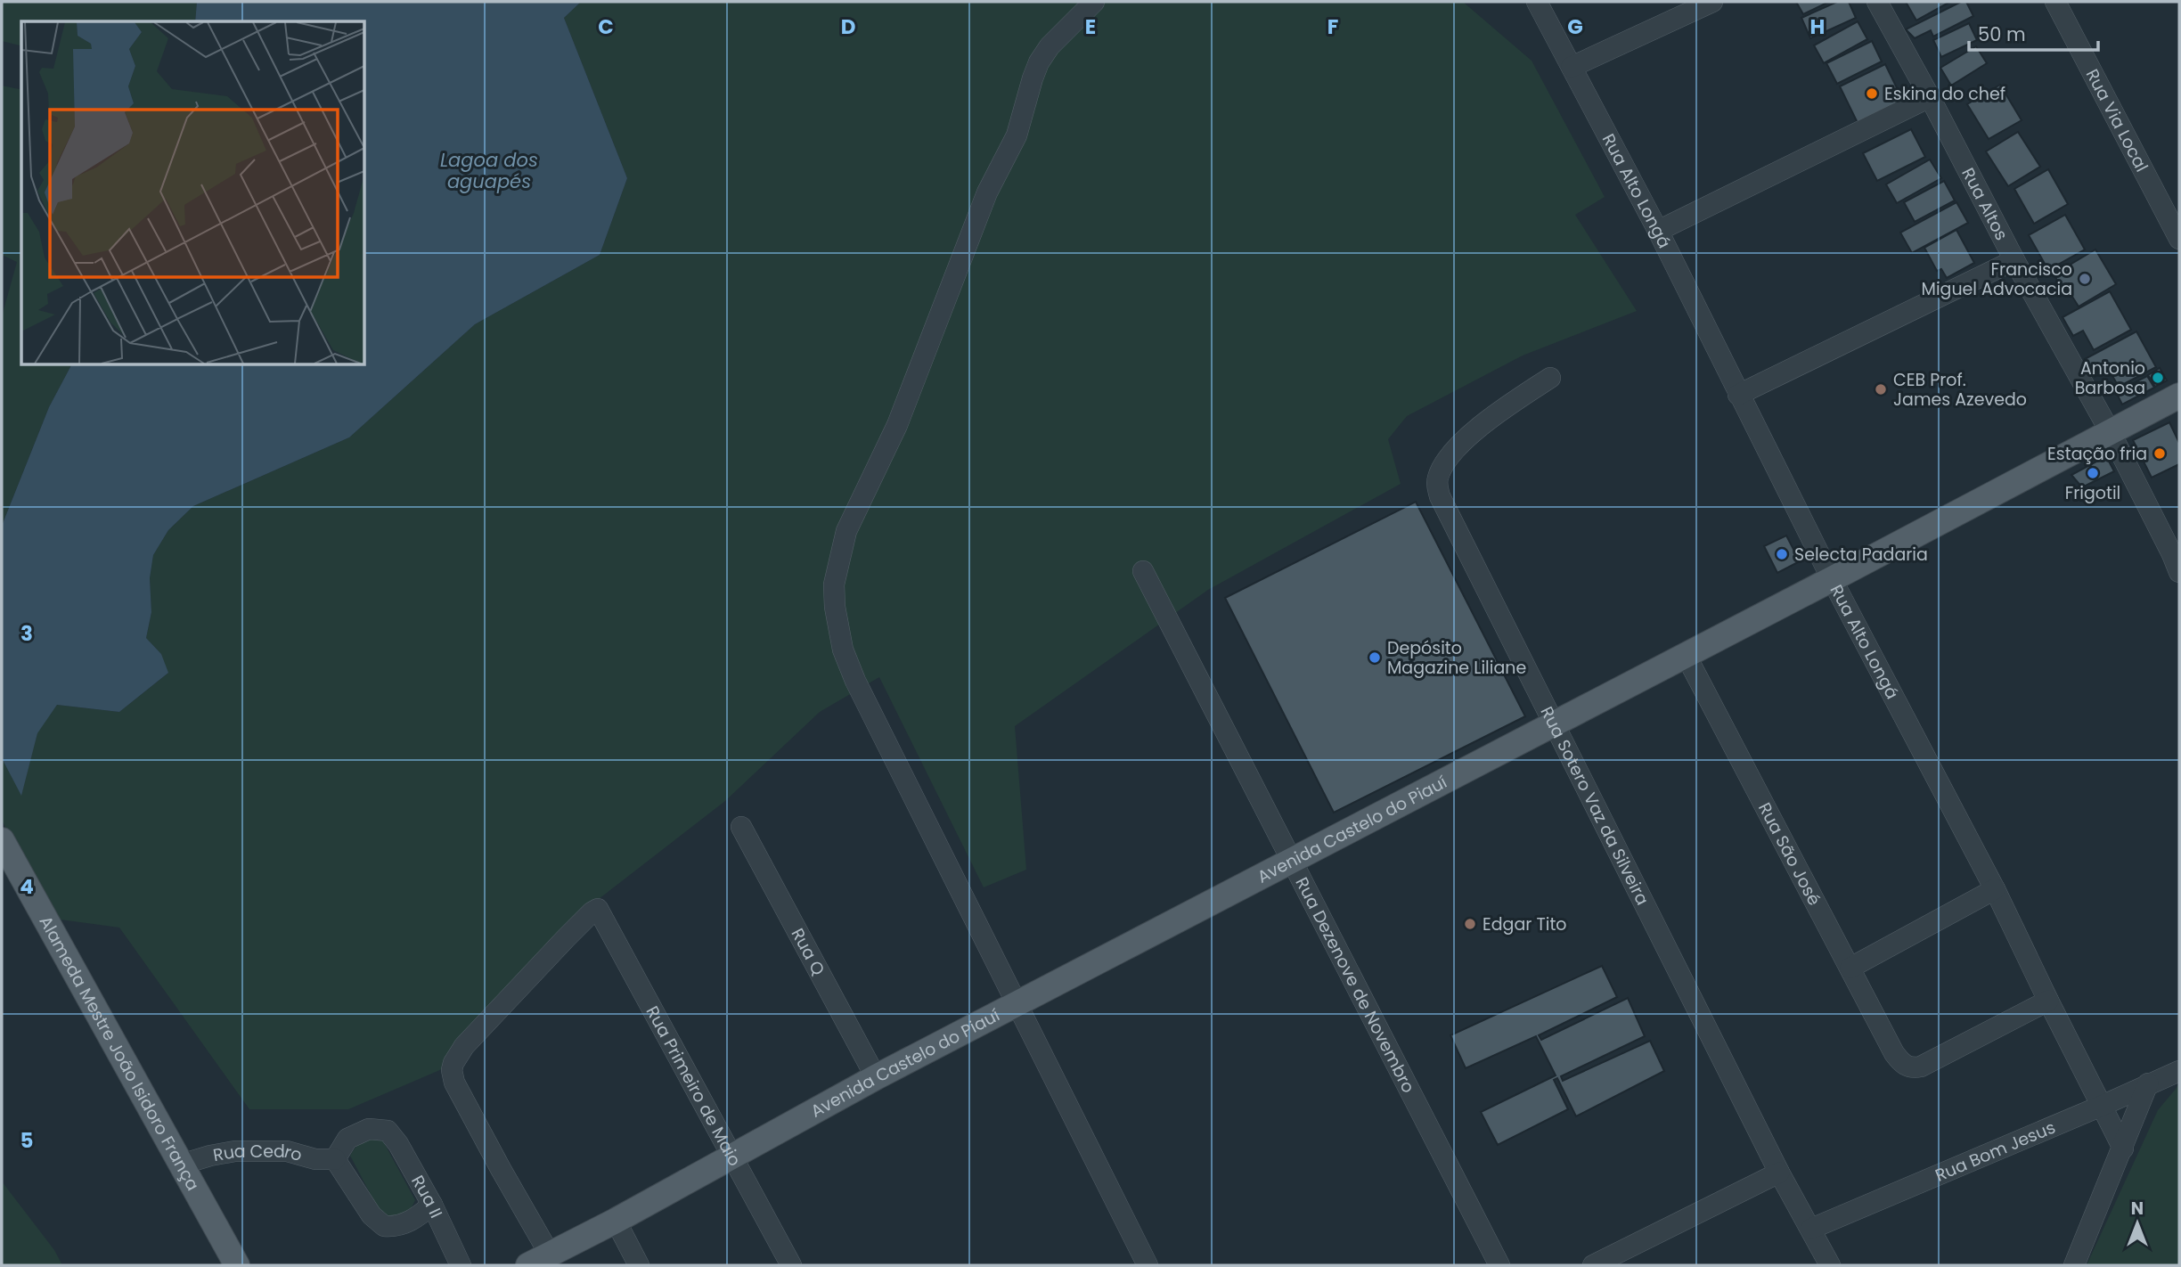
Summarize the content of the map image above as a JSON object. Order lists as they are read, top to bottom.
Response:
{
  "streets": {
    "main road": ["Avenida Castelo do Piauí", "Alameda Mestre João Isidoro França"],
    "street": [
      "Rua Via Local",
      "Rua Alto Longá",
      "Rua Altos",
      "Rua Sotero Vaz da Silveira",
      "Rua São José",
      "Rua Q",
      "Rua Dezenove de Novembro",
      "Rua Primeiro de Maio",
      "Rua Bom Jesus",
      "Rua Cedro",
      "Rua II"
    ]
  },
  "crossings": [
    ["Rua Alto Longá", "Avenida Castelo do Piauí"],
    ["Rua Alto Longá", "Rua São José"],
    ["Rua Alto Longá", "Rua Bom Jesus"],
    ["Rua Altos", "Avenida Castelo do Piauí"],
    ["Rua Sotero Vaz da Silveira", "Avenida Castelo do Piauí"],
    ["Rua Sotero Vaz da Silveira", "Rua Bom Jesus"],
    ["Avenida Castelo do Piauí", "Rua São José"],
    ["Avenida Castelo do Piauí", "Rua Q"],
    ["Avenida Castelo do Piauí", "Rua Dezenove de Novembro"],
    ["Avenida Castelo do Piauí", "Rua Primeiro de Maio"],
    ["Alameda Mestre João Isidoro França", "Rua Cedro"],
    ["Rua Cedro", "Rua II"]
  ],
  "water": ["Lagoa dos aguapés"],
  "places": [
    "Eskina do chef",
    "Francisco Miguel Advocacia",
    "Antonio Barbosa",
    "CEB Prof. James Azevedo",
    "Estação fria",
    "Frigotil",
    "Selecta Padaria",
    "Depósito Magazine Liliane",
    "Edgar Tito"
  ],
  "scale_bar": "50 m",
  "north": "top",
  "grid": {
    "columns": [
      "C",
      "D",
      "E",
      "F",
      "G",
      "H"
    ],
    "rows": ["3", "4", "5"]
  }
}
